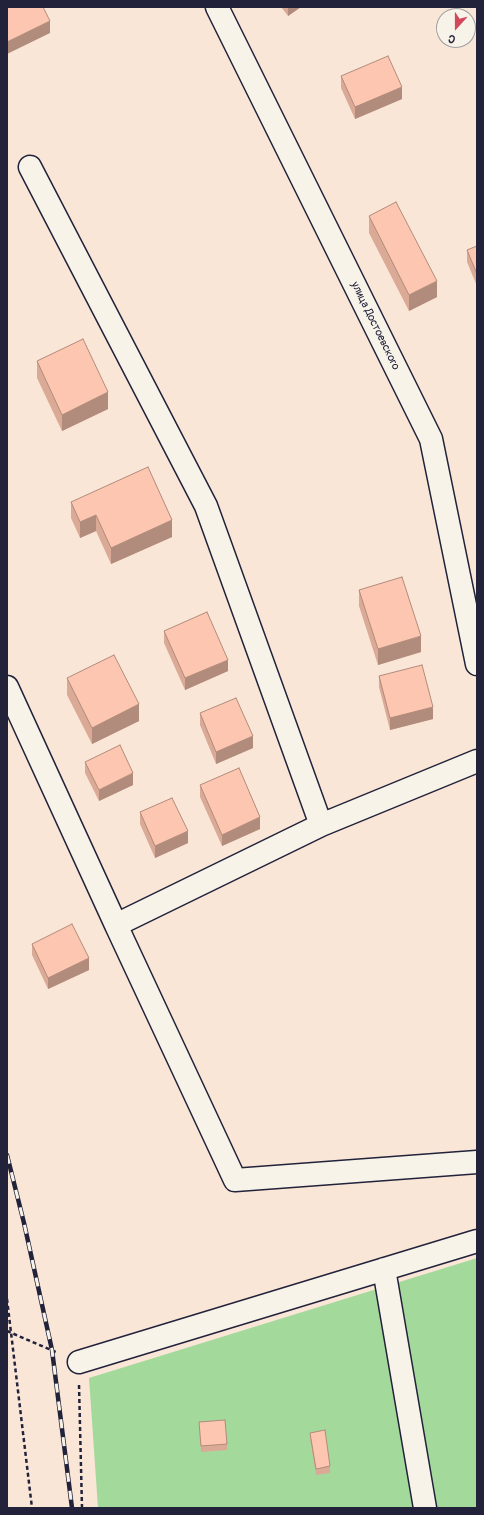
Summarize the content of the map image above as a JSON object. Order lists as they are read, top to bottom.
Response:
{
  "streets": {
    "street": ["улица Достоевского"]
  },
  "north": "bottom"
}
